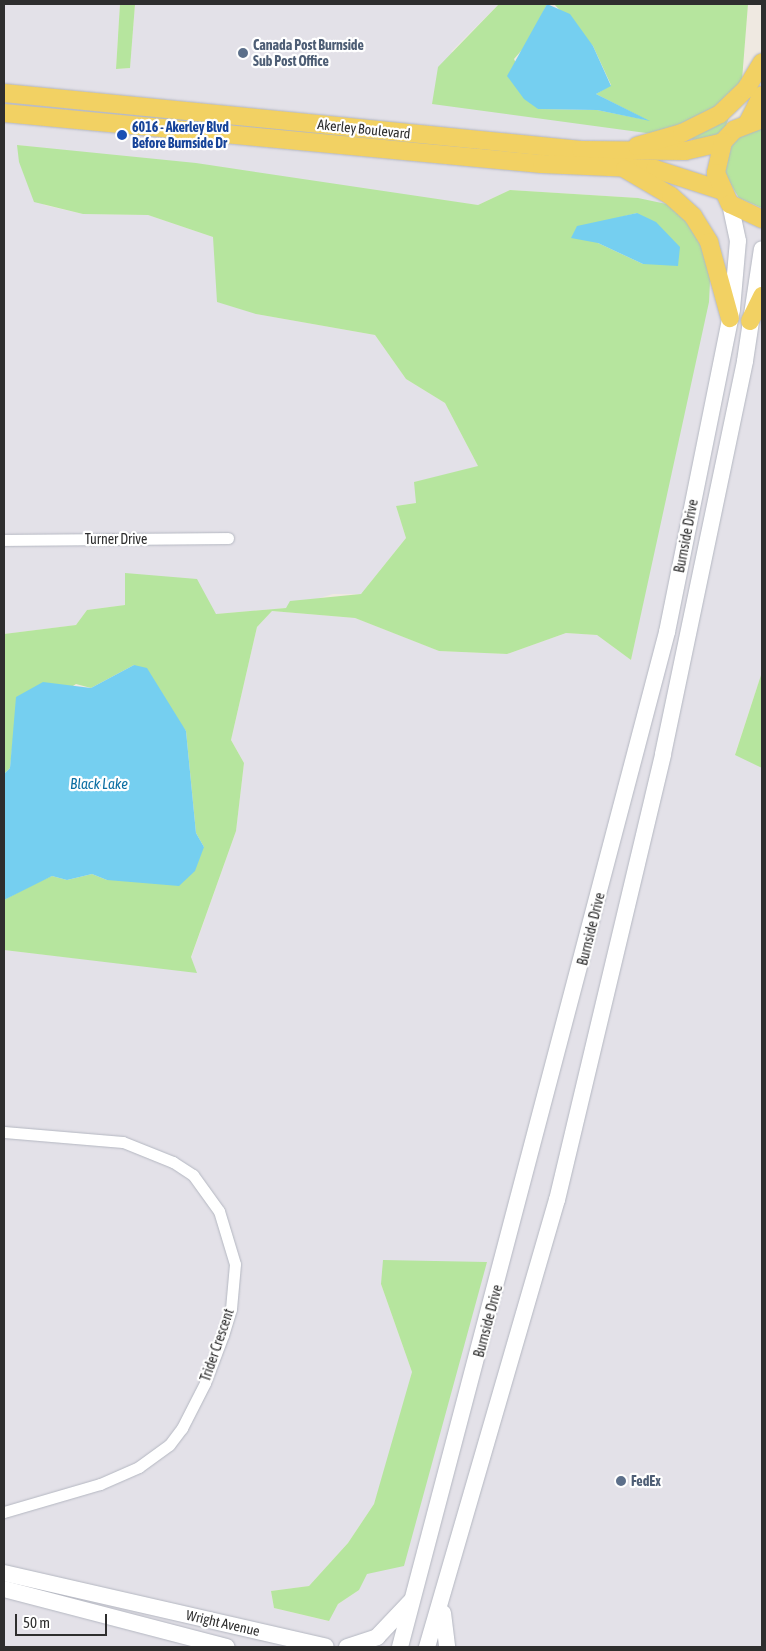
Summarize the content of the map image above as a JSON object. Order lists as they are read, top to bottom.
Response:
{
  "streets": {
    "main road": ["Akerley Boulevard", "Burnside Drive", "Wright Avenue"],
    "street": ["Turner Drive", "Trider Crescent"]
  },
  "crossings": [
    ["Akerley Boulevard", "Burnside Drive"]
  ],
  "water": ["Black Lake"],
  "places": ["Canada Post Burnside Sub Post Office", "6016 - Akerley Blvd Before Burnside Dr", "FedEx"],
  "scale_bar": "50 m"
}
